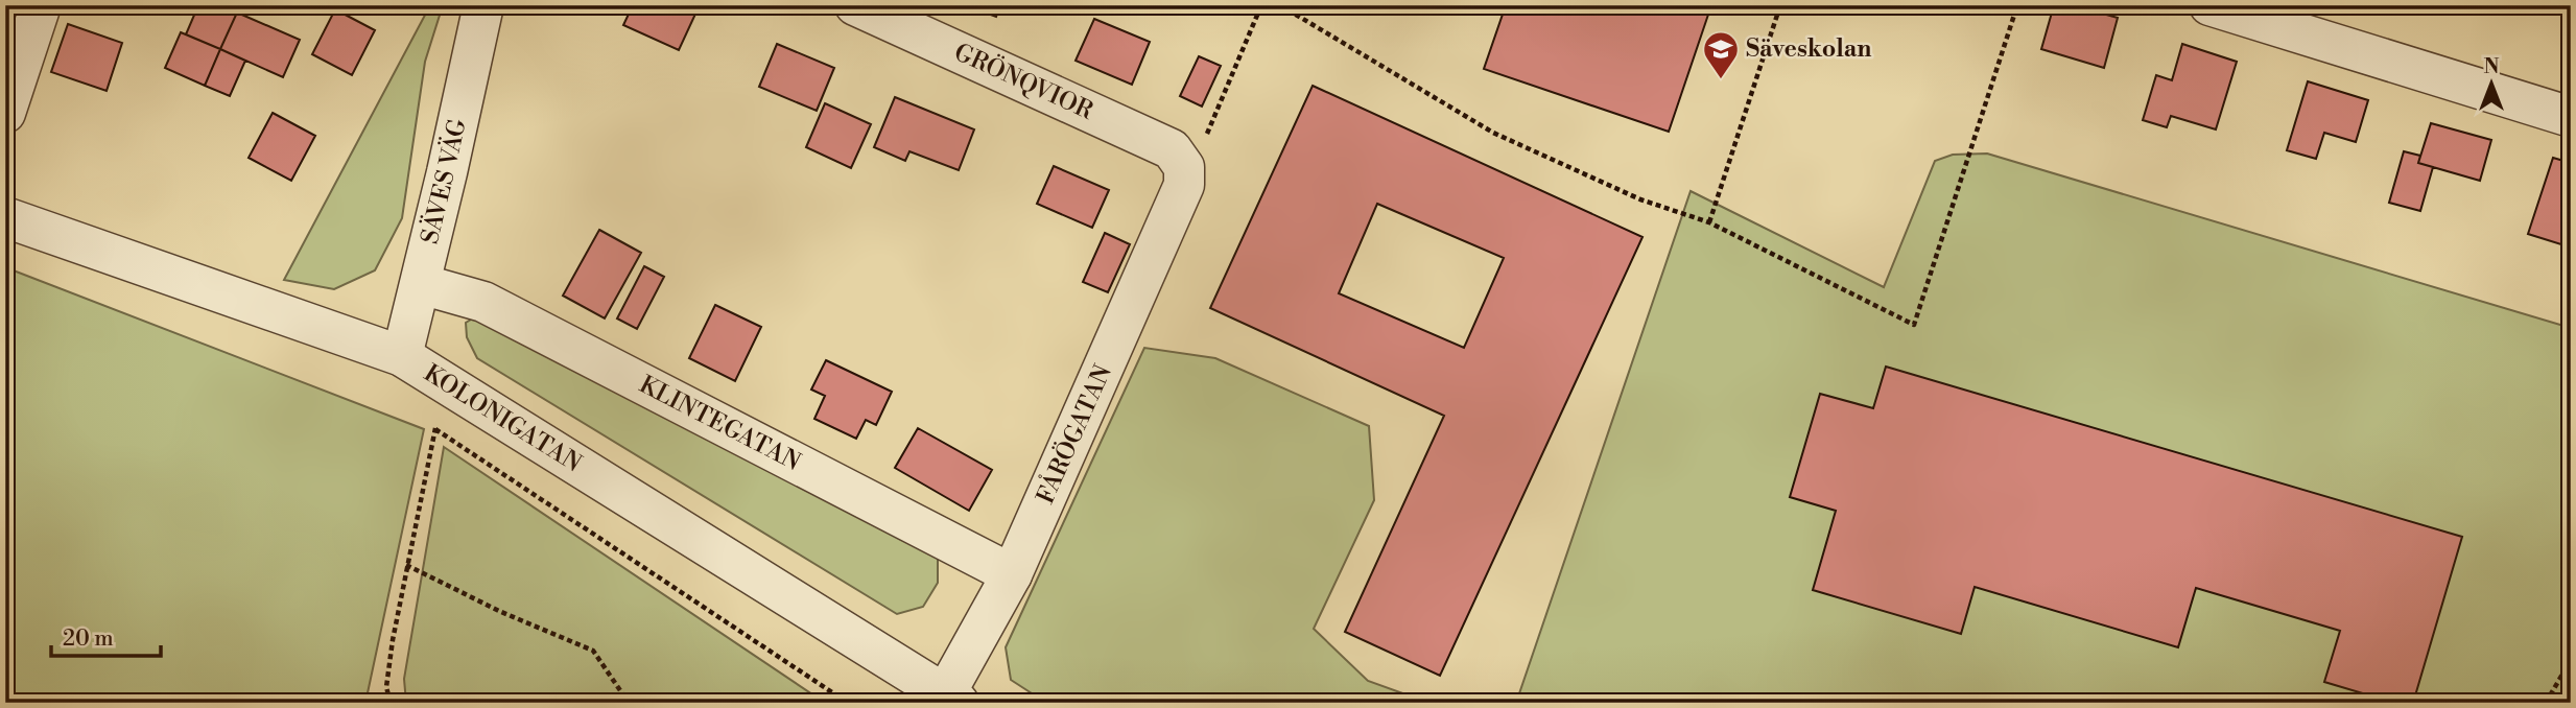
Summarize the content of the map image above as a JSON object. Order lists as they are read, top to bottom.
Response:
{
  "streets": {
    "street": [
      "GRÖNQVIOR",
      "SÄVES VÄG",
      "KOLONIGATAN",
      "KLINTEGATAN",
      "FÅRÖGATAN"
    ]
  },
  "crossings": [
    ["GRÖNQVIOR", "FÅRÖGATAN"],
    ["SÄVES VÄG", "KOLONIGATAN"],
    ["SÄVES VÄG", "KLINTEGATAN"],
    ["KOLONIGATAN", "FÅRÖGATAN"],
    ["KLINTEGATAN", "FÅRÖGATAN"]
  ],
  "places": {
    "school or university": ["Säveskolan"]
  },
  "scale_bar": "20 m",
  "north": "top"
}
